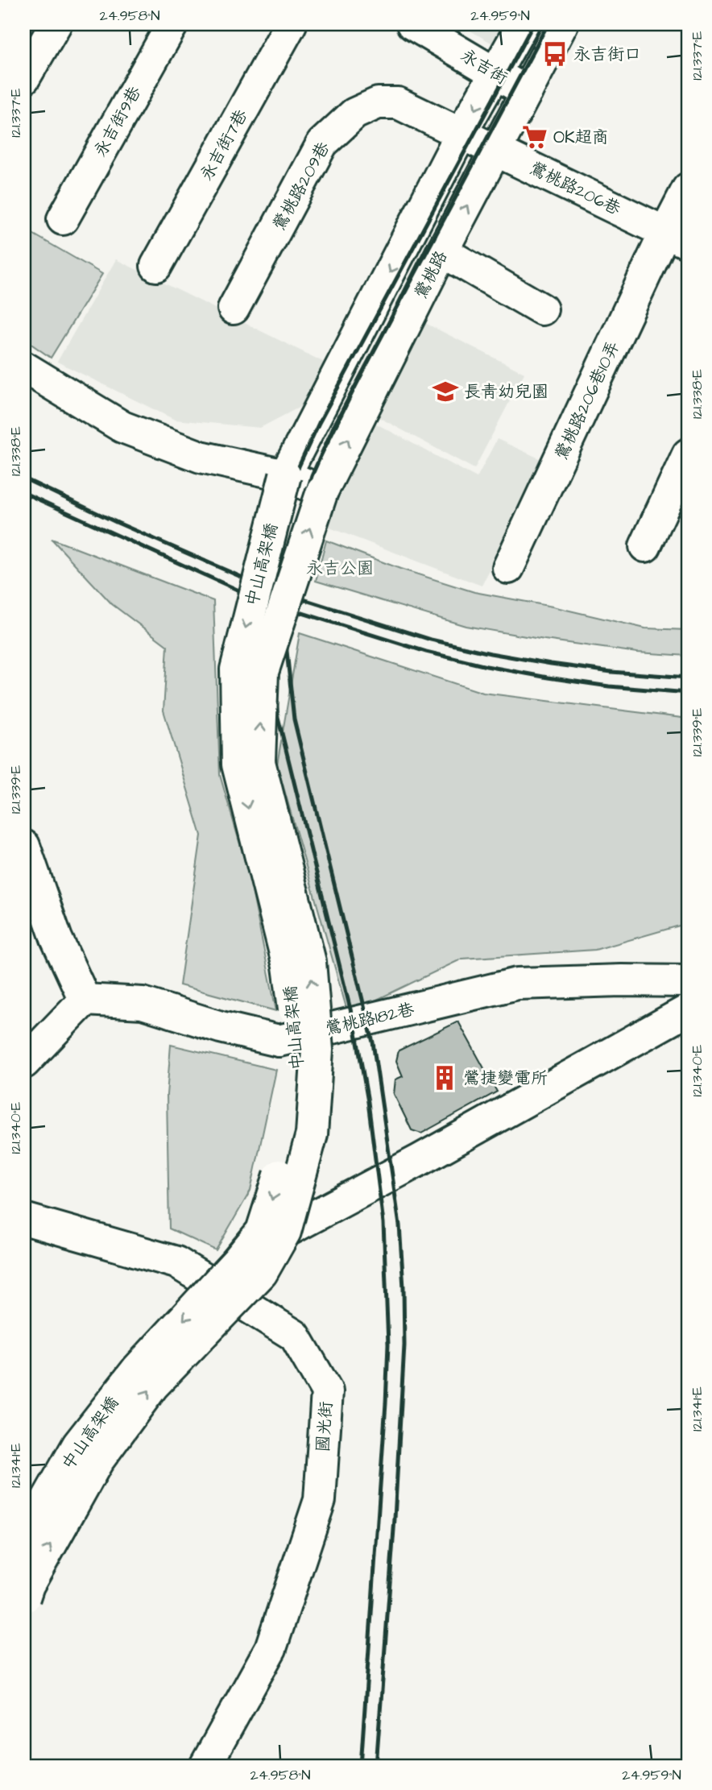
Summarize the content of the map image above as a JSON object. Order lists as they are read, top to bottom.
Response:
{
  "streets": {
    "street": [
      "永吉街",
      "永吉街9巷",
      "永吉街7巷",
      "鶯桃路209巷",
      "鶯桃路206巷",
      "鶯桃路",
      "鶯桃路206巷10弄",
      "中山高架橋",
      "鶯桃路182巷",
      "國光街"
    ]
  },
  "crossings": [
    ["永吉街", "鶯桃路"],
    ["鶯桃路209巷", "鶯桃路206巷"],
    ["鶯桃路206巷", "鶯桃路"],
    ["鶯桃路206巷", "鶯桃路206巷10弄"],
    ["鶯桃路", "中山高架橋"]
  ],
  "parks": ["永吉公園"],
  "places": {
    "bus stop": ["永吉街口"],
    "supermarket": ["OK超商"],
    "school or university": ["長青幼兒園"],
    "building": ["鶯捷變電所"]
  },
  "coordinates": [
    "24.958°N",
    "24.959°N",
    "121.337°E",
    "121.338°E",
    "121.339°E",
    "121.340°E",
    "121.341°E"
  ]
}
